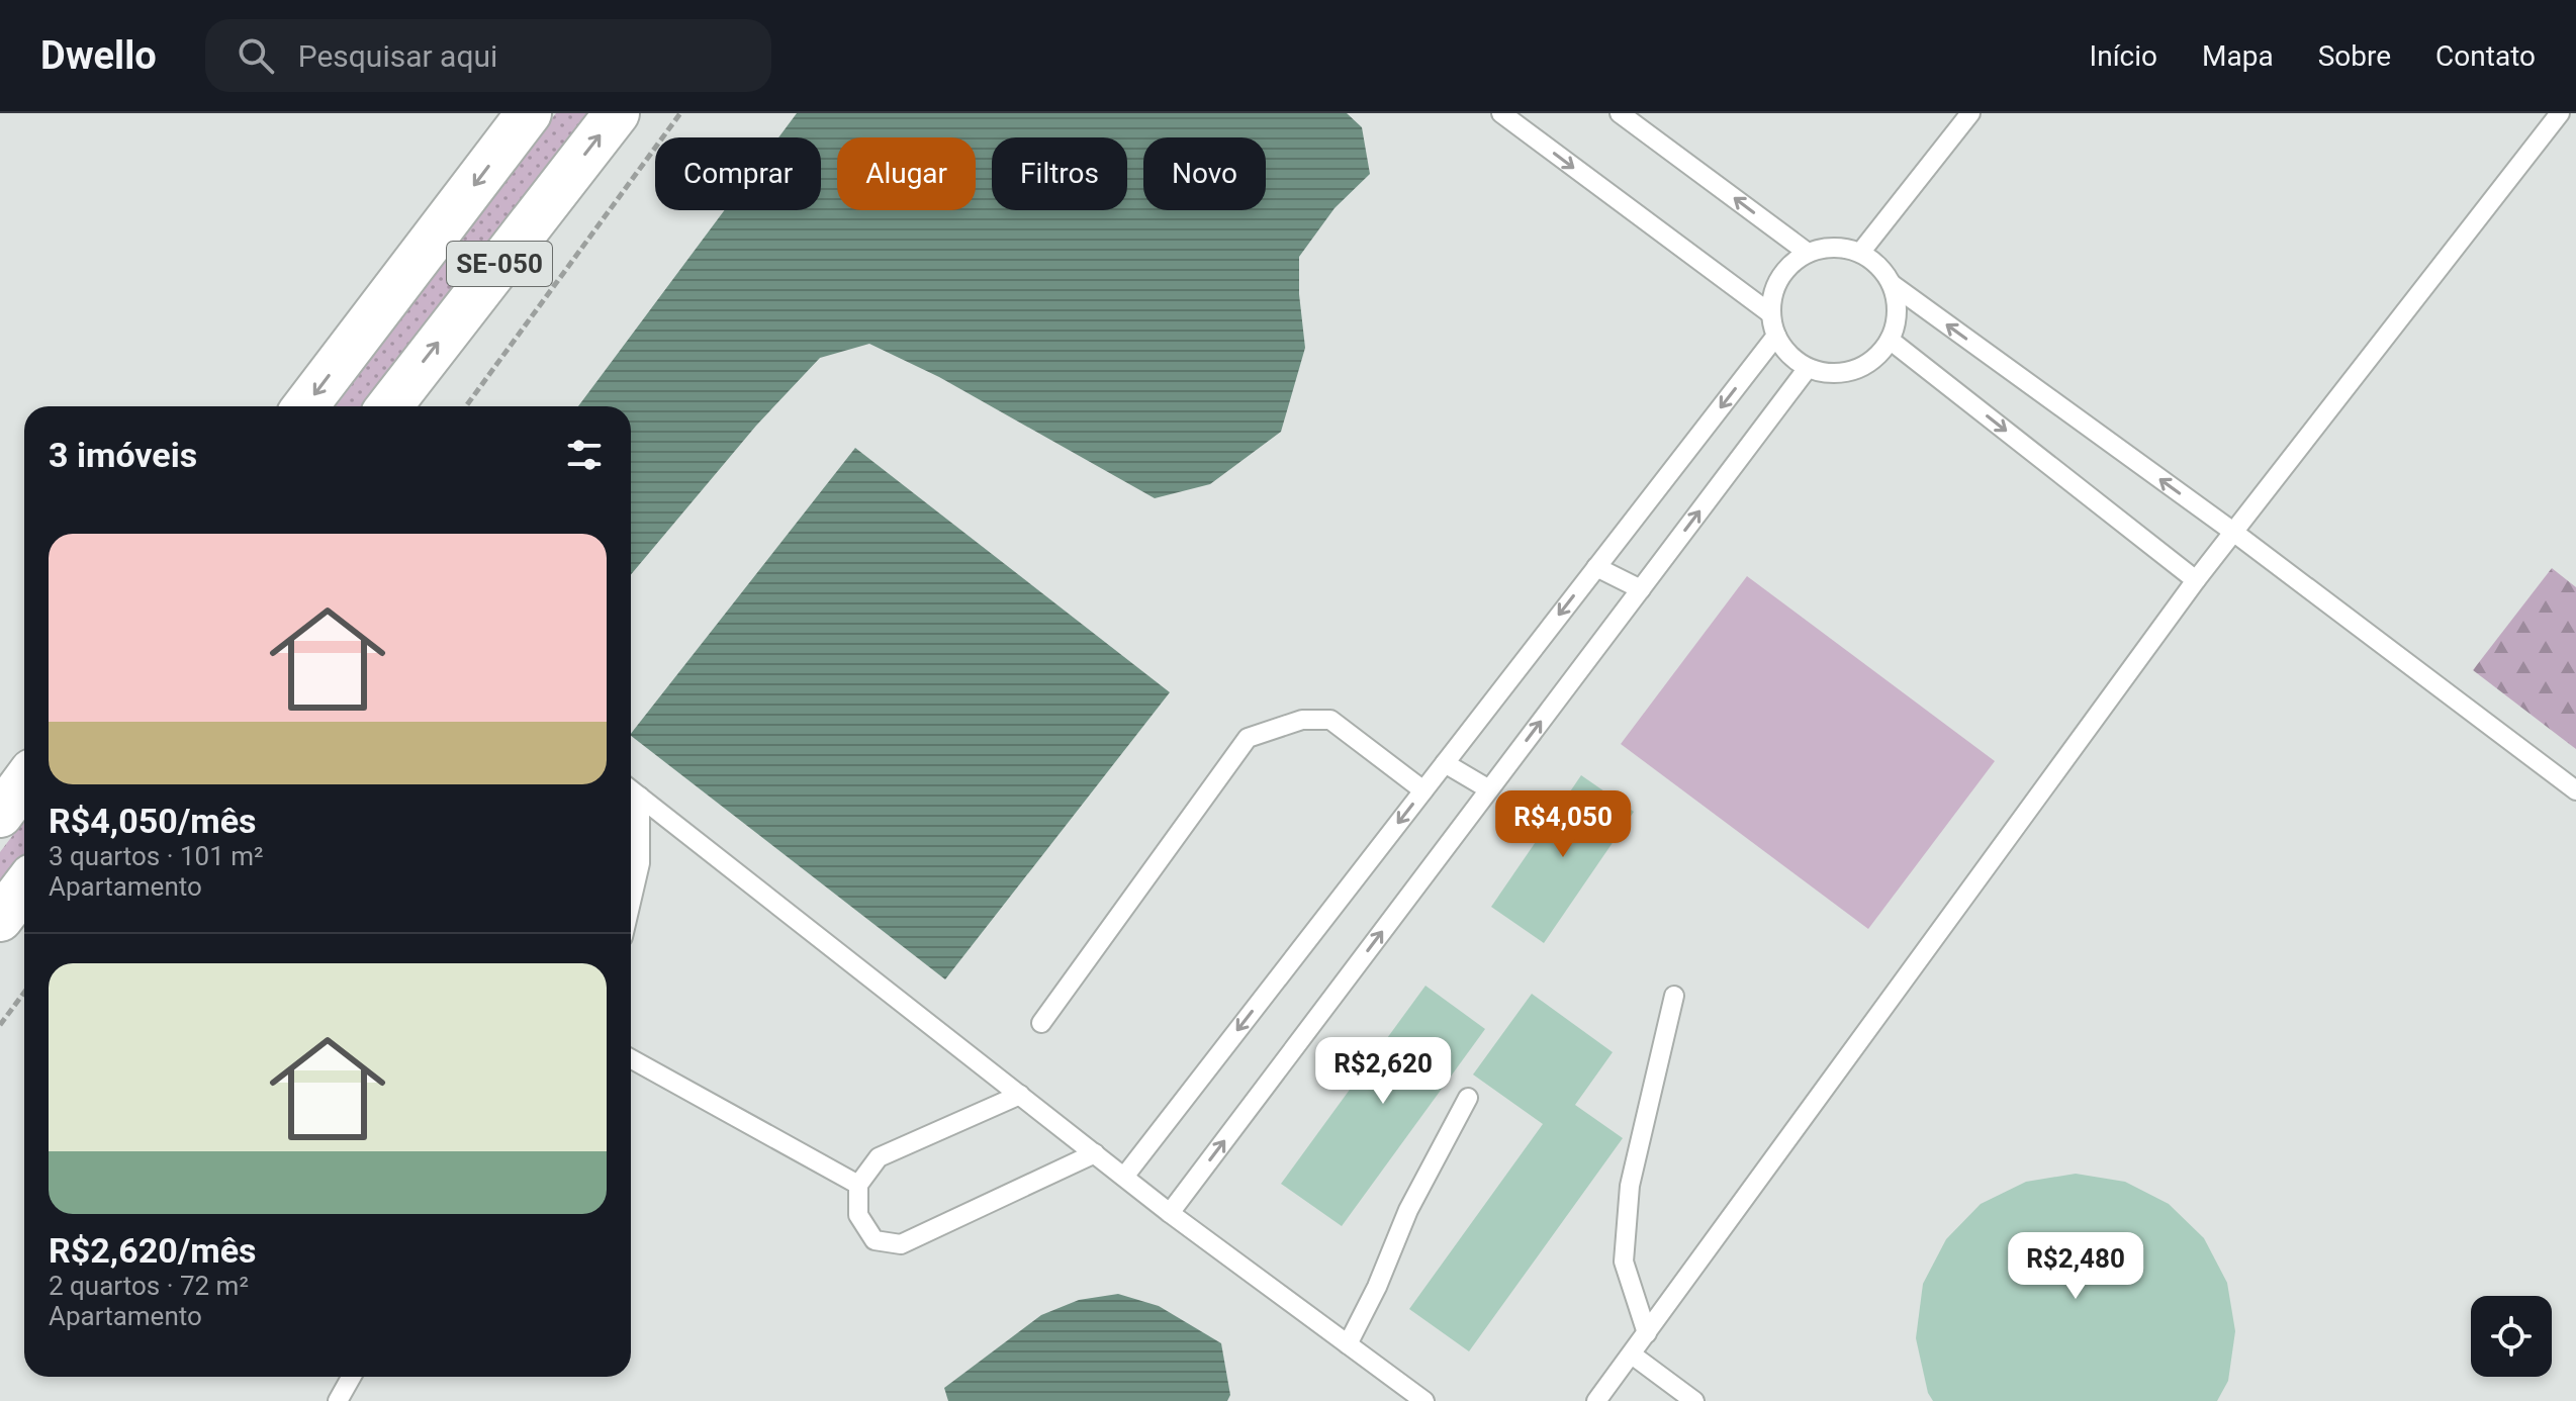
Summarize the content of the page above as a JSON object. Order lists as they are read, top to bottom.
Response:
{
  "streets": {
    "main road": ["SE-050"]
  },
  "page": {
    "header": "Dwello",
    "search": "Pesquisar aqui",
    "nav": [
      "Início",
      "Mapa",
      "Sobre",
      "Contato"
    ],
    "chip": [
      "Comprar",
      "Alugar",
      "Filtros",
      "Novo"
    ],
    "heading": "3 imóveis",
    "list": [
      {
        "name": "R$4,050/mês",
        "note": "3 quartos · 101 m² · Apartamento"
      },
      {
        "name": "R$2,620/mês",
        "note": "2 quartos · 72 m² · Apartamento"
      }
    ],
    "price": ["R$4,050", "R$2,620", "R$2,480"]
  }
}
